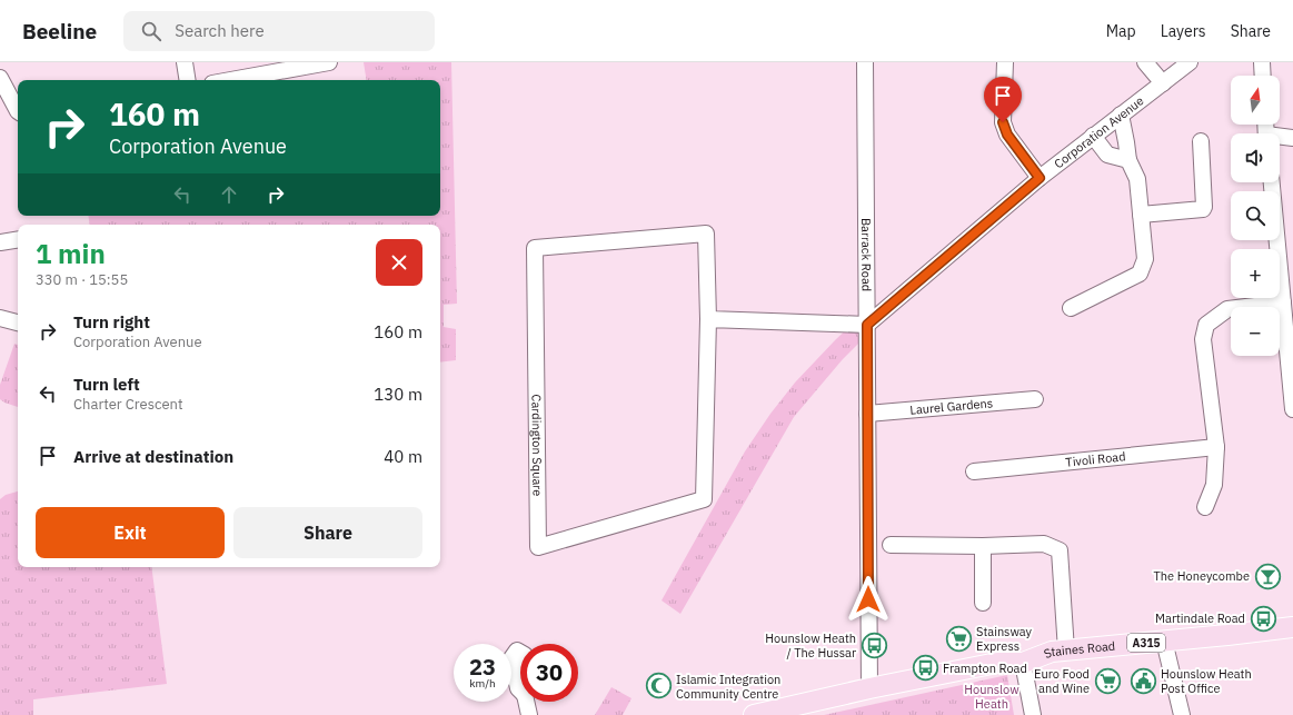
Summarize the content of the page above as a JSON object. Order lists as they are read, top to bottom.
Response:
{
  "streets": {
    "main road": ["A315", "Staines Road"],
    "street": [
      "Corporation Avenue",
      "Barrack Road",
      "Laurel Gardens",
      "Cardington Square",
      "Tivoli Road"
    ]
  },
  "crossings": [
    ["Corporation Avenue", "Barrack Road"],
    ["Barrack Road", "Laurel Gardens"],
    ["Barrack Road", "A315"],
    ["Barrack Road", "Staines Road"],
    ["A315", "Staines Road"]
  ],
  "parks": ["Hounslow Heath"],
  "places": {
    "bar": ["The Honeycombe"],
    "bus stop": ["Martindale Road", "Hounslow Heath / The Hussar", "Frampton Road"],
    "supermarket": ["Stainsway Express", "Euro Food and Wine"],
    "public building": ["Hounslow Heath Post Office"],
    "mosque": ["Islamic Integration Community Centre"]
  },
  "north": "top",
  "page": {
    "header": "Beeline",
    "search": "Search here",
    "nav": ["Map", "Layers", "Share"],
    "map_buttons": ["+", "−"],
    "turn": ["160 m", "Corporation Avenue"],
    "heading": ["1 min", "330 m · 15:55"],
    "list": [
      {
        "name": "Turn right",
        "note": "Corporation Avenue",
        "value": "160 m"
      },
      {
        "name": "Turn left",
        "note": "Charter Crescent",
        "value": "130 m"
      },
      {
        "name": "Arrive at destination",
        "value": "40 m"
      }
    ],
    "buttons": ["Exit", "Share"],
    "speed": "23 km/h",
    "limit": "30"
  }
}
